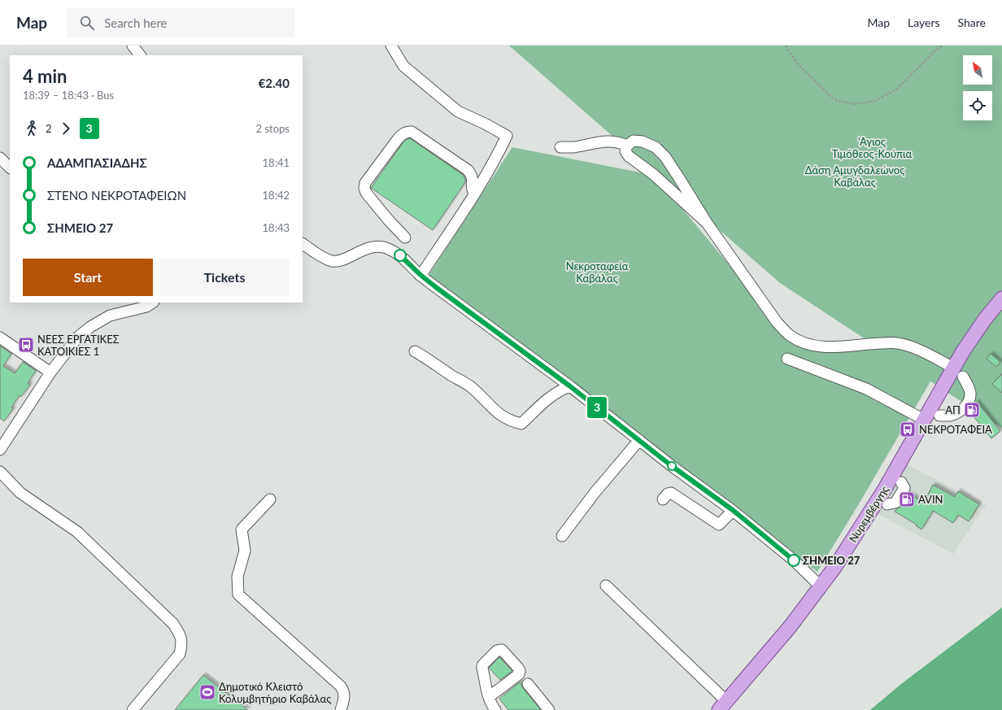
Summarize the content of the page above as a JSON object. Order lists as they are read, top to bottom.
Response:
{
  "streets": {
    "main road": ["Νυρεμβέργης"]
  },
  "parks": ["'Αγιος Τιμόθεος-Κούπια", "Δάση Αμυγδαλεώνος Καβάλας", "Νεκροταφεία Καβάλας"],
  "places": {
    "bus stop": ["ΝΕΕΣ ΕΡΓΑΤΙΚΕΣ ΚΑΤΟΙΚΙΕΣ 1", "ΝΕΚΡΟΤΑΦΕΙΑ"],
    "fuel station": ["ΑΠ", "AVIN"],
    "other": ["ΣΗΜΕΙΟ 27"],
    "sports": ["Δημοτικό Κλειστό Κολυμβητήριο Καβάλας"]
  },
  "lines": ["bus line 3"],
  "north": "top left",
  "page": {
    "header": "Map",
    "search": "Search here",
    "nav": ["Map", "Layers", "Share"],
    "on_map": "3",
    "heading": ["4 min", "18:39 – 18:43 · Bus", "€2.40"],
    "legs": ["2", "3", "2 stops"],
    "list": [
      {
        "name": "ΑΔΑΜΠΑΣΙΑΔΗΣ",
        "value": "18:41"
      },
      {
        "name": "ΣΤΕΝΟ ΝΕΚΡΟΤΑΦΕΙΩΝ",
        "value": "18:42"
      },
      {
        "name": "ΣΗΜΕΙΟ 27",
        "value": "18:43"
      }
    ],
    "buttons": ["Start", "Tickets"]
  }
}
